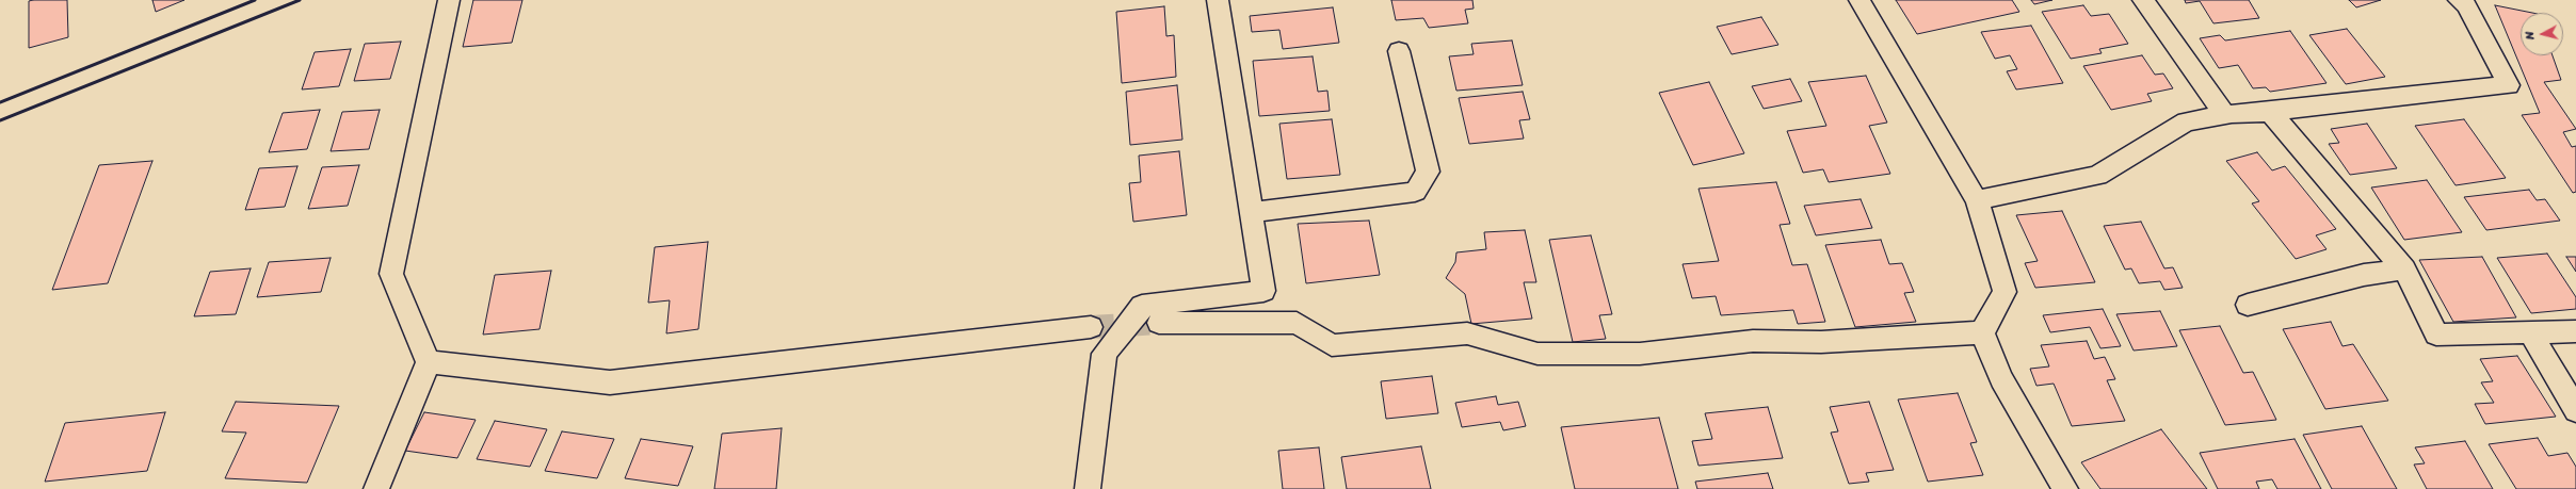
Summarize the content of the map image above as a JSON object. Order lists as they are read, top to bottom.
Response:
{
  "north": "left"
}
